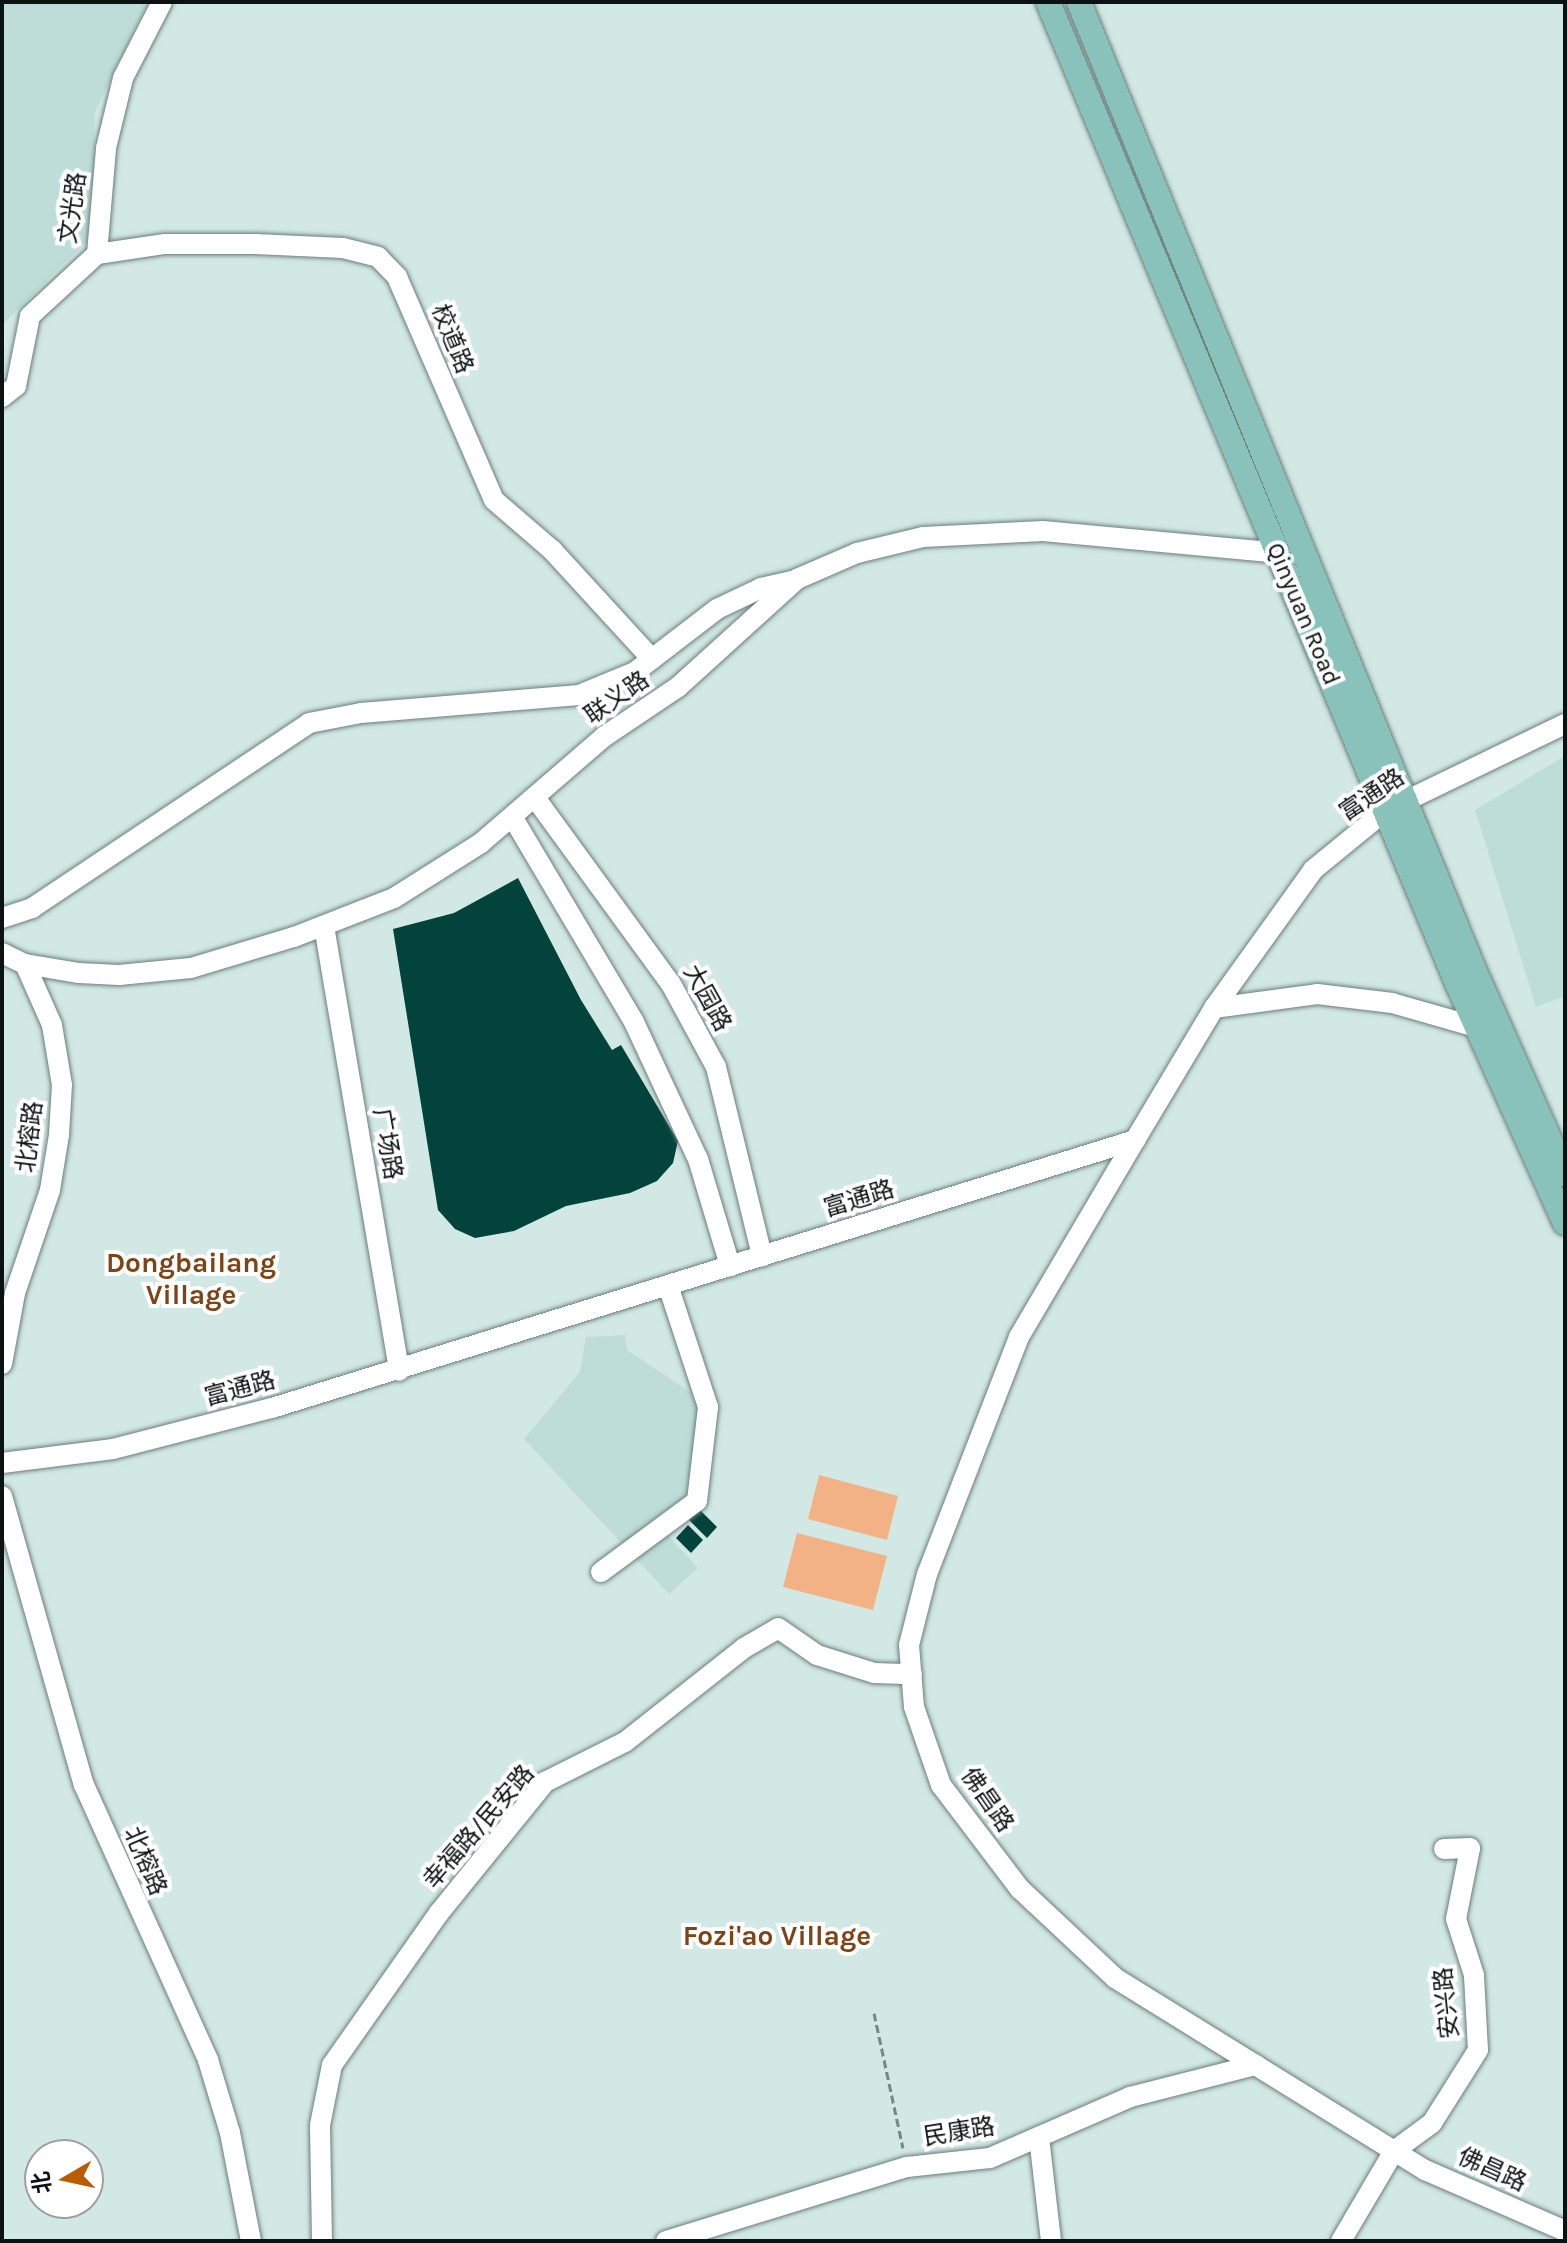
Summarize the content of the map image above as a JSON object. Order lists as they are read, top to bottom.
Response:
{
  "streets": {
    "main road": ["Qinyuan Road"],
    "street": [
      "文光路",
      "校道路",
      "联义路",
      "富通路",
      "大园路",
      "北榕路",
      "广场路",
      "佛昌路",
      "幸福路/民安路",
      "安兴路",
      "民康路"
    ]
  },
  "crossings": [
    ["文光路", "校道路"],
    ["Qinyuan Road", "联义路"],
    ["Qinyuan Road", "富通路"],
    ["联义路", "大园路"],
    ["联义路", "北榕路"],
    ["联义路", "广场路"],
    ["富通路", "大园路"],
    ["富通路", "广场路"],
    ["富通路", "佛昌路"],
    ["佛昌路", "幸福路/民安路"],
    ["佛昌路", "安兴路"],
    ["佛昌路", "民康路"]
  ],
  "districts": ["Dongbailang Village", "Fozi'ao Village"],
  "north": "left"
}
